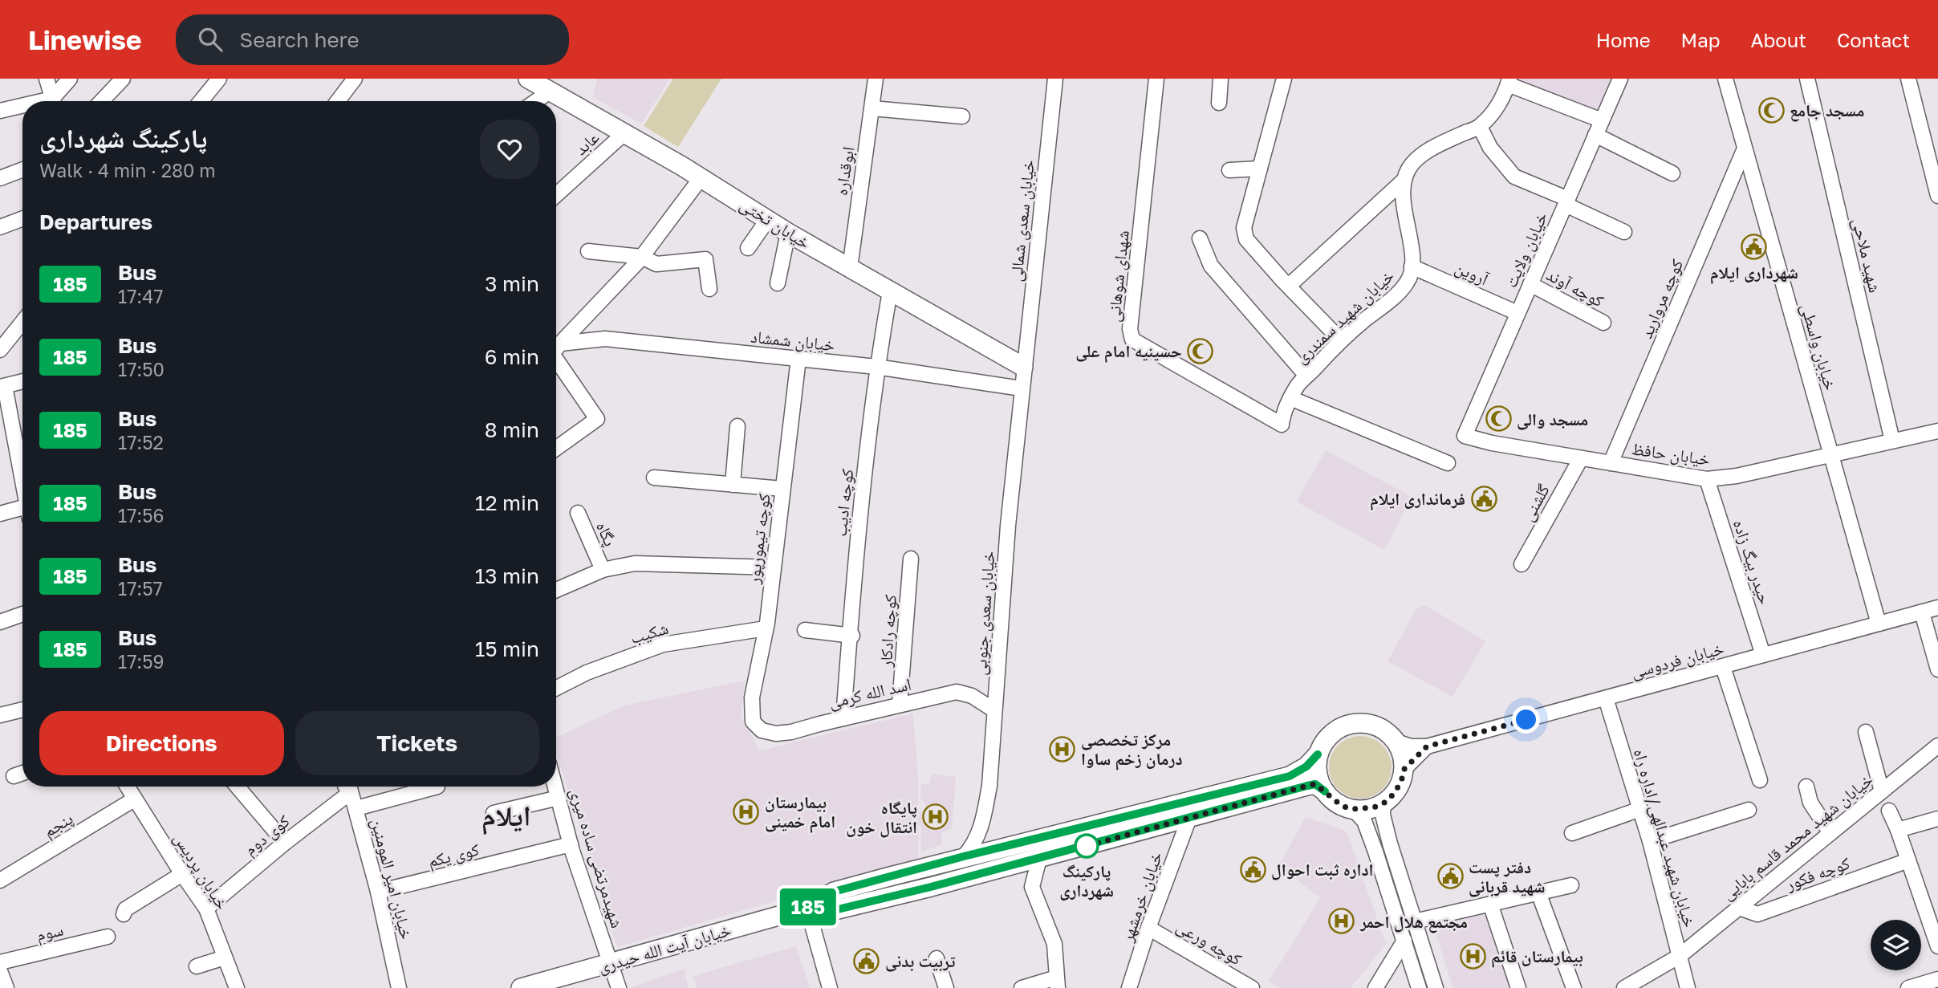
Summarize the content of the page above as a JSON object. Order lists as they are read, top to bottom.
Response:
{
  "streets": {
    "main road": ["خیابان تختی", "خیابان آیت الله حیدری"],
    "street": [
      "عابد",
      "ابوقداره",
      "خیابان سعدی شمالی",
      "خیابان ولایت",
      "شهید ملاحی",
      "آروین",
      "شهدای شوهانی",
      "کوچه آوند",
      "کوچه مروارید",
      "خیابان شهید سمندری",
      "خیابان شمشاد",
      "خیابان واسطی",
      "خیابان حافظ",
      "کوچه ادیب",
      "گلشنی",
      "پگاه",
      "کوچه تیمورپور",
      "حیدر بیگ زاده",
      "خیابان سعدی جنوبی",
      "کوچه رادکار",
      "شکیب",
      "خیابان فردوسی",
      "اسد الله کرمی",
      "پنجم",
      "کوی دوم",
      "خیابان شهید محمد قاسم بابایی",
      "خیابان شهید عبدالهی/اداره راه",
      "کوی یکم",
      "شهیدمرتضی ساده میری",
      "خیابان پردیس",
      "کوچه فکور",
      "خیابان امیر المومنین",
      "خیابان خرمشهر",
      "سوم",
      "کوچه ورعی"
    ]
  },
  "crossings": [
    ["عابد", "خیابان تختی"],
    ["ابوقداره", "خیابان تختی"],
    ["خیابان سعدی شمالی", "خیابان تختی"],
    ["خیابان سعدی شمالی", "خیابان سعدی جنوبی"],
    ["خیابان تختی", "کوچه ادیب"],
    ["خیابان تختی", "خیابان سعدی جنوبی"],
    ["خیابان ولایت", "آروین"],
    ["خیابان ولایت", "کوچه آوند"],
    ["خیابان ولایت", "خیابان حافظ"],
    ["شهید ملاحی", "خیابان حافظ"],
    ["آروین", "خیابان شهید سمندری"],
    ["شهدای شوهانی", "خیابان شهید سمندری"],
    ["کوچه مروارید", "خیابان واسطی"],
    ["کوچه مروارید", "خیابان حافظ"],
    ["خیابان شمشاد", "کوچه ادیب"],
    ["خیابان شمشاد", "کوچه تیمورپور"],
    ["خیابان شمشاد", "خیابان سعدی جنوبی"],
    ["خیابان واسطی", "خیابان حافظ"],
    ["خیابان واسطی", "خیابان فردوسی"],
    ["خیابان حافظ", "گلشنی"],
    ["خیابان حافظ", "حیدر بیگ زاده"],
    ["کوچه ادیب", "اسد الله کرمی"],
    ["کوچه تیمورپور", "شکیب"],
    ["کوچه تیمورپور", "اسد الله کرمی"],
    ["حیدر بیگ زاده", "خیابان فردوسی"],
    ["خیابان سعدی جنوبی", "اسد الله کرمی"],
    ["خیابان سعدی جنوبی", "خیابان آیت الله حیدری"],
    ["کوچه رادکار", "اسد الله کرمی"],
    ["خیابان فردوسی", "خیابان شهید عبدالهی/اداره راه"],
    ["خیابان فردوسی", "خیابان آیت الله حیدری"],
    ["پنجم", "خیابان پردیس"],
    ["کوی دوم", "خیابان پردیس"],
    ["خیابان شهید محمد قاسم بابایی", "خیابان شهید عبدالهی/اداره راه"],
    ["خیابان شهید محمد قاسم بابایی", "کوچه فکور"],
    ["کوی یکم", "شهیدمرتضی ساده میری"],
    ["کوی یکم", "خیابان امیر المومنین"],
    ["شهیدمرتضی ساده میری", "خیابان آیت الله حیدری"],
    ["خیابان خرمشهر", "کوچه ورعی"],
    ["خیابان خرمشهر", "خیابان آیت الله حیدری"]
  ],
  "districts": ["ایلام"],
  "places": {
    "mosque": ["مسجد جامع", "حسینیه امام علی", "مسجد والی"],
    "public building": [
      "شهرداری ایلام",
      "فرمانداری ایلام",
      "اداره ثبت احوال",
      "دفتر پست شهید قربانی",
      "تربیت بدنی"
    ],
    "hospital": [
      "مرکز تخصصی درمان زخم ساوا",
      "بیمارستان امام خمینی",
      "پایگاه انتقال خون",
      "مجتمع هلال احمر",
      "بیمارستان قائم"
    ],
    "other": ["پارکینگ شهرداری"]
  },
  "lines": ["bus line 185"],
  "page": {
    "header": "Linewise",
    "search": "Search here",
    "nav": [
      "Home",
      "Map",
      "About",
      "Contact"
    ],
    "on_map": "185",
    "heading": [
      ["پارکینگ شهرداری", "Walk · 4 min · 280 m"],
      "Departures"
    ],
    "list": [
      {
        "mark": "185",
        "name": "Bus",
        "note": "17:47",
        "value": "3 min"
      },
      {
        "mark": "185",
        "name": "Bus",
        "note": "17:50",
        "value": "6 min"
      },
      {
        "mark": "185",
        "name": "Bus",
        "note": "17:52",
        "value": "8 min"
      },
      {
        "mark": "185",
        "name": "Bus",
        "note": "17:56",
        "value": "12 min"
      },
      {
        "mark": "185",
        "name": "Bus",
        "note": "17:57",
        "value": "13 min"
      },
      {
        "mark": "185",
        "name": "Bus",
        "note": "17:59",
        "value": "15 min"
      }
    ],
    "buttons": ["Directions", "Tickets"]
  }
}
